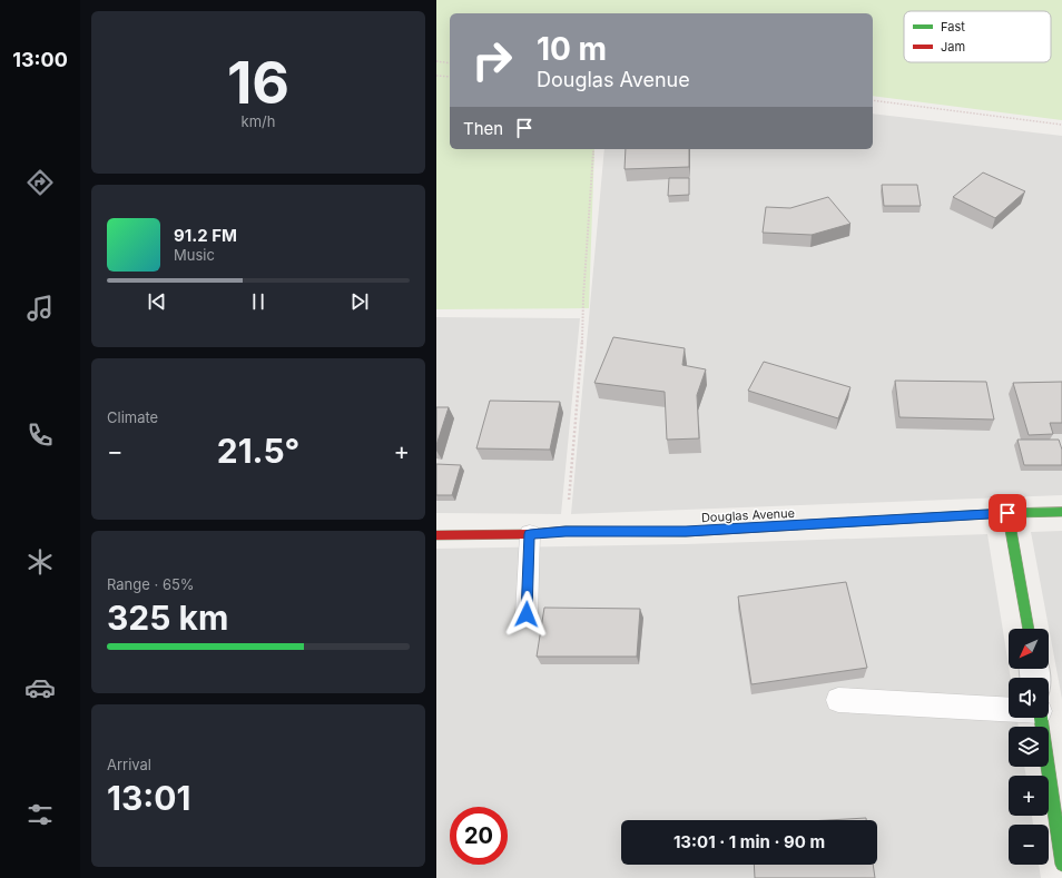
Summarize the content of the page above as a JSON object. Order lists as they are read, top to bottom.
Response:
{
  "streets": {
    "street": ["Douglas Avenue"]
  },
  "legend": ["Fast", "Jam"],
  "north": "bottom left",
  "page": {
    "tabs": "13:00",
    "tile": [
      ["16", "km/h"],
      "Climate",
      ["Range · 65%", "325 km"],
      ["Arrival", "13:01"]
    ],
    "turn": ["10 m", "Douglas Avenue"],
    "then": "Then",
    "song": ["91.2 FM", "Music"],
    "heat": ["−", "21.5°", "+"],
    "map_buttons": ["+", "−"],
    "limit": "20",
    "trip": "13:01 · 1 min · 90 m"
  }
}
